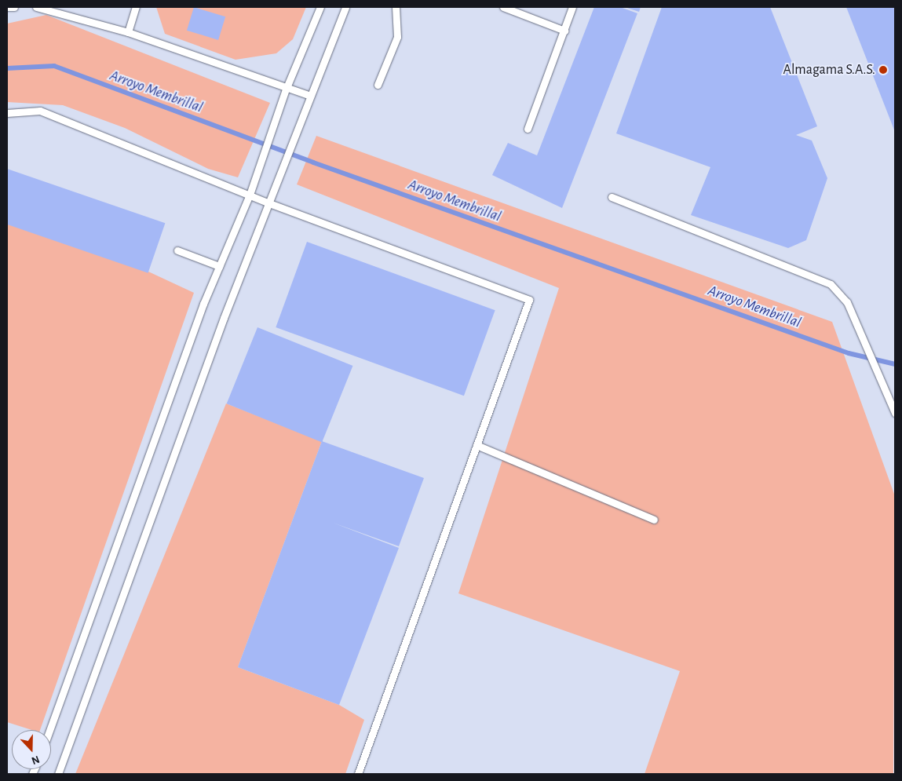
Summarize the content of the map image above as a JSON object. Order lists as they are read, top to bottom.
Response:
{
  "water": ["Arroyo Membrillal"],
  "places": ["Almagama S.A.S."],
  "north": "bottom"
}
